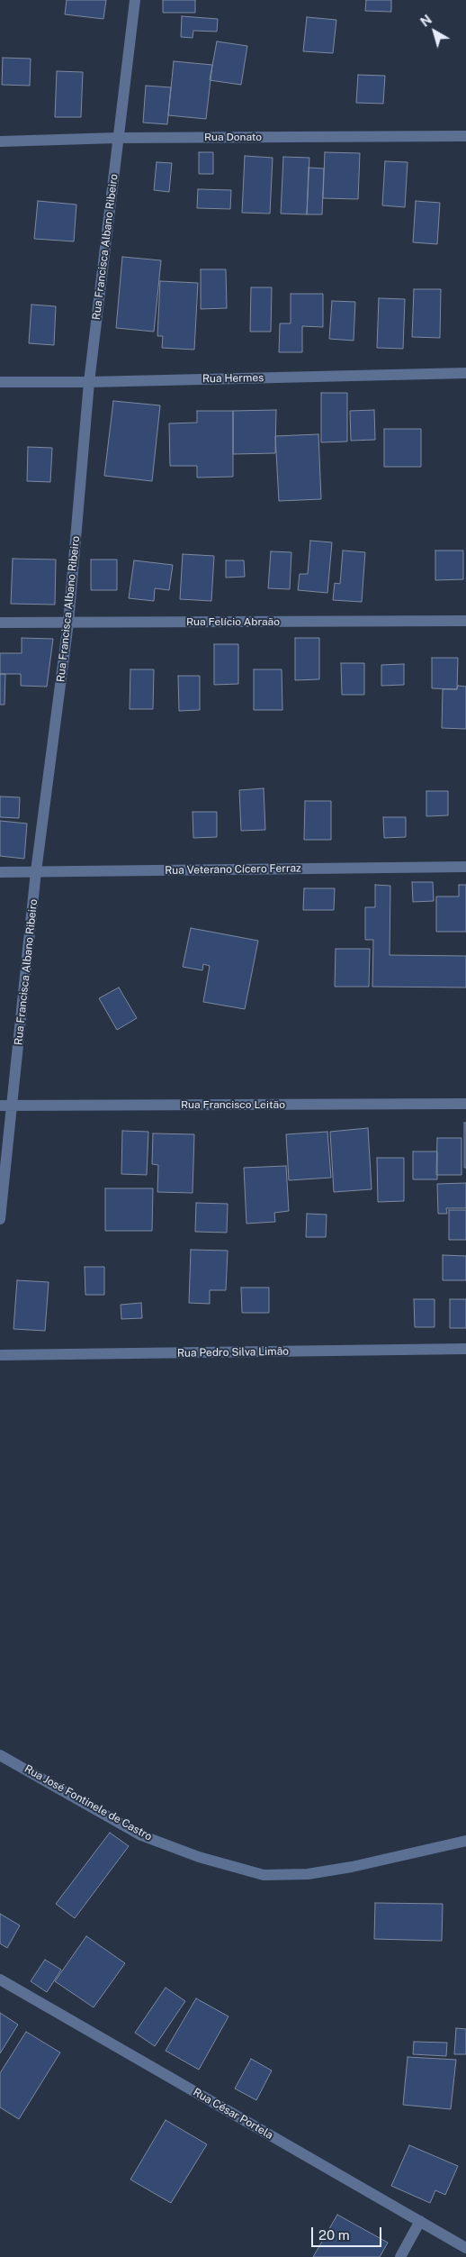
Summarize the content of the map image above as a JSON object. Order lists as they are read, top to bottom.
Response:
{
  "streets": {
    "street": [
      "Rua Donato",
      "Rua Francisca Albano Ribeiro",
      "Rua Hermes",
      "Rua Felício Abraão",
      "Rua Veterano Cícero Ferraz",
      "Rua Francisco Leitão",
      "Rua Pedro Silva Limão",
      "Rua José Fontinele de Castro",
      "Rua César Portela"
    ]
  },
  "crossings": [
    ["Rua Donato", "Rua Francisca Albano Ribeiro"],
    ["Rua Francisca Albano Ribeiro", "Rua Hermes"],
    ["Rua Francisca Albano Ribeiro", "Rua Felício Abraão"],
    ["Rua Francisca Albano Ribeiro", "Rua Veterano Cícero Ferraz"],
    ["Rua Francisca Albano Ribeiro", "Rua Francisco Leitão"]
  ],
  "scale_bar": "20 m",
  "north": "top left"
}
